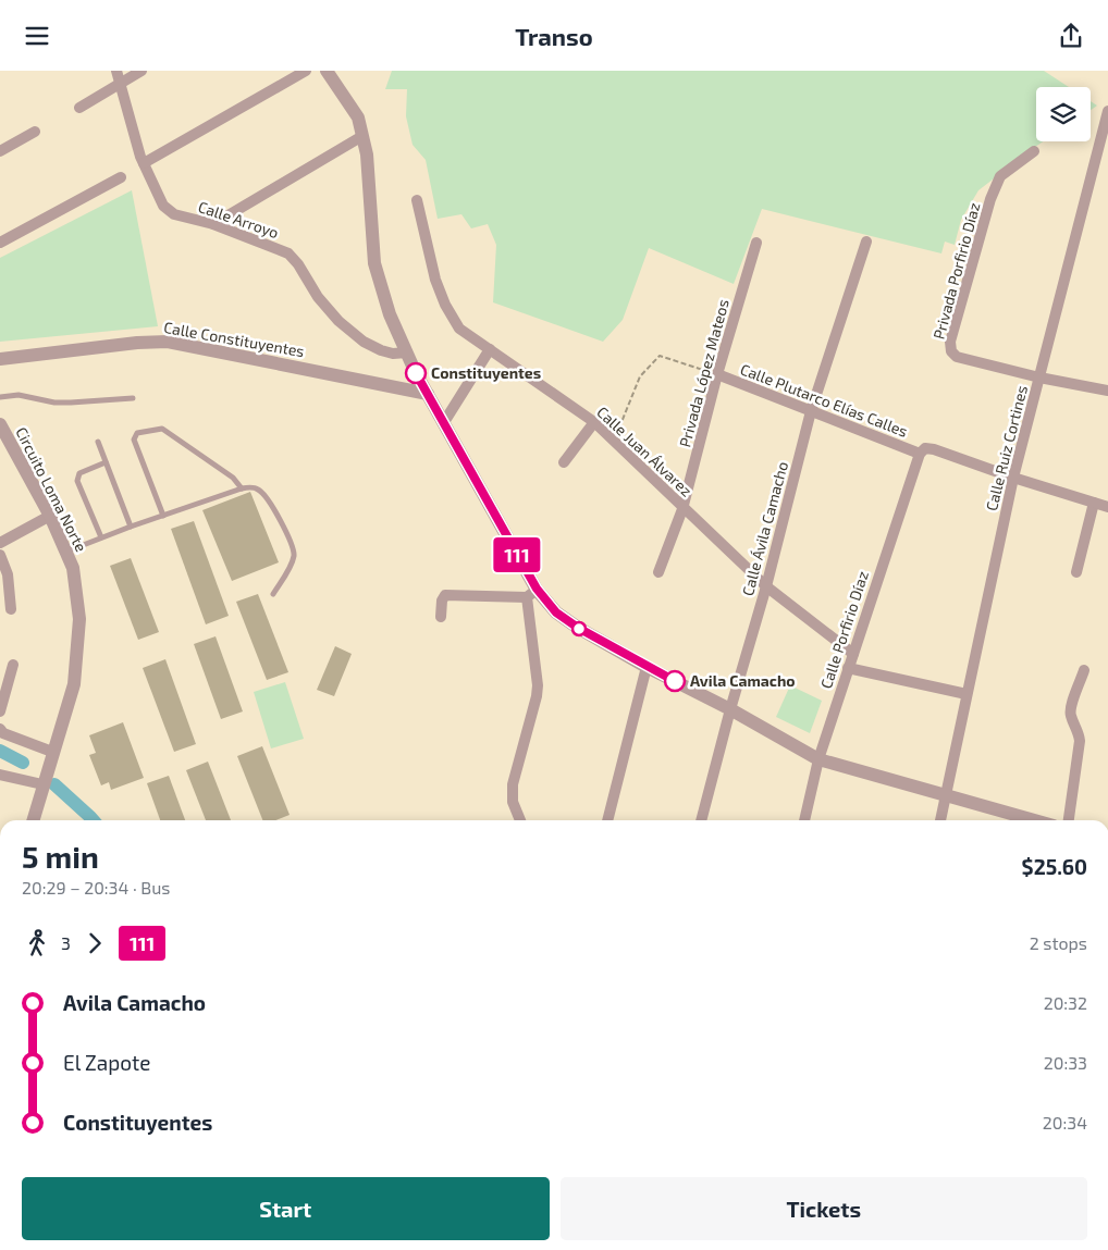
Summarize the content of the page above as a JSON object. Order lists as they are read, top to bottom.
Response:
{
  "streets": {
    "street": [
      "Calle Arroyo",
      "Privada Porfirio Díaz",
      "Calle Constituyentes",
      "Privada López Mateos",
      "Calle Plutarco Elías Calles",
      "Calle Ruiz Cortines",
      "Calle Juan Álvarez",
      "Circuito Loma Norte",
      "Calle Ávila Camacho",
      "Calle Porfirio Díaz"
    ]
  },
  "crossings": [
    ["Privada Porfirio Díaz", "Calle Ruiz Cortines"],
    ["Privada López Mateos", "Calle Plutarco Elías Calles"],
    ["Privada López Mateos", "Calle Juan Álvarez"],
    ["Calle Plutarco Elías Calles", "Calle Ruiz Cortines"],
    ["Calle Plutarco Elías Calles", "Calle Ávila Camacho"],
    ["Calle Plutarco Elías Calles", "Calle Porfirio Díaz"],
    ["Calle Juan Álvarez", "Calle Ávila Camacho"],
    ["Calle Juan Álvarez", "Calle Porfirio Díaz"]
  ],
  "places": ["Constituyentes", "Avila Camacho"],
  "lines": ["bus line 111"],
  "page": {
    "header": "Transo",
    "on_map": "111",
    "heading": ["5 min", "20:29 – 20:34 · Bus", "$25.60"],
    "legs": ["3", "111", "2 stops"],
    "list": [
      {
        "name": "Avila Camacho",
        "value": "20:32"
      },
      {
        "name": "El Zapote",
        "value": "20:33"
      },
      {
        "name": "Constituyentes",
        "value": "20:34"
      }
    ],
    "buttons": ["Start", "Tickets"]
  }
}
